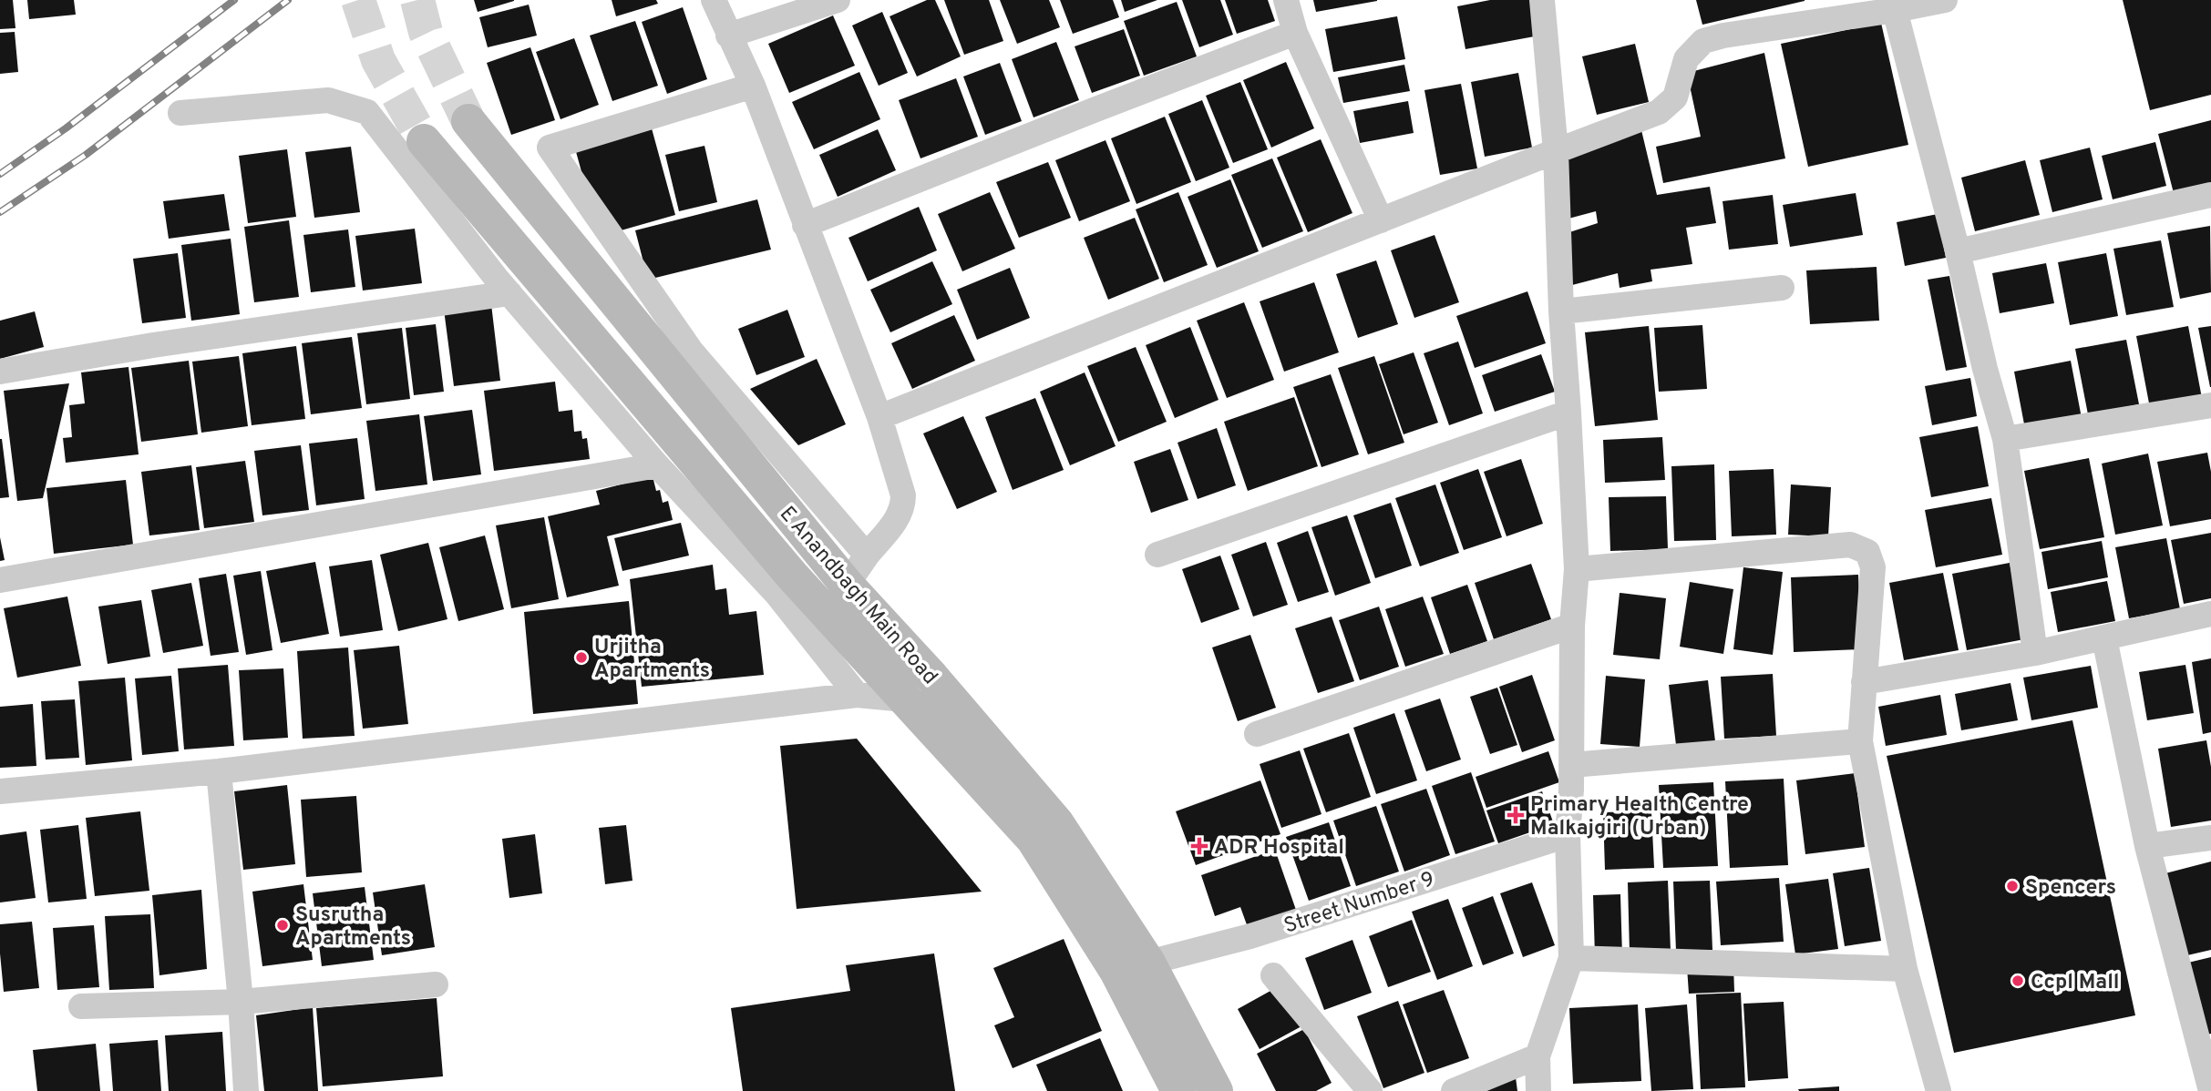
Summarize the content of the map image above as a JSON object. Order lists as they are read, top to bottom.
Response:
{
  "streets": {
    "street": ["E Anandbagh Main Road", "Street Number 9"]
  },
  "crossings": [
    ["E Anandbagh Main Road", "Street Number 9"]
  ],
  "places": {
    "other": [
      "Urjitha Apartments",
      "Spencers",
      "Susrutha Apartments",
      "Ccpl Mall"
    ],
    "health": ["Primary Health Centre Malkajgiri (Urban)", "ADR Hospital"]
  }
}
